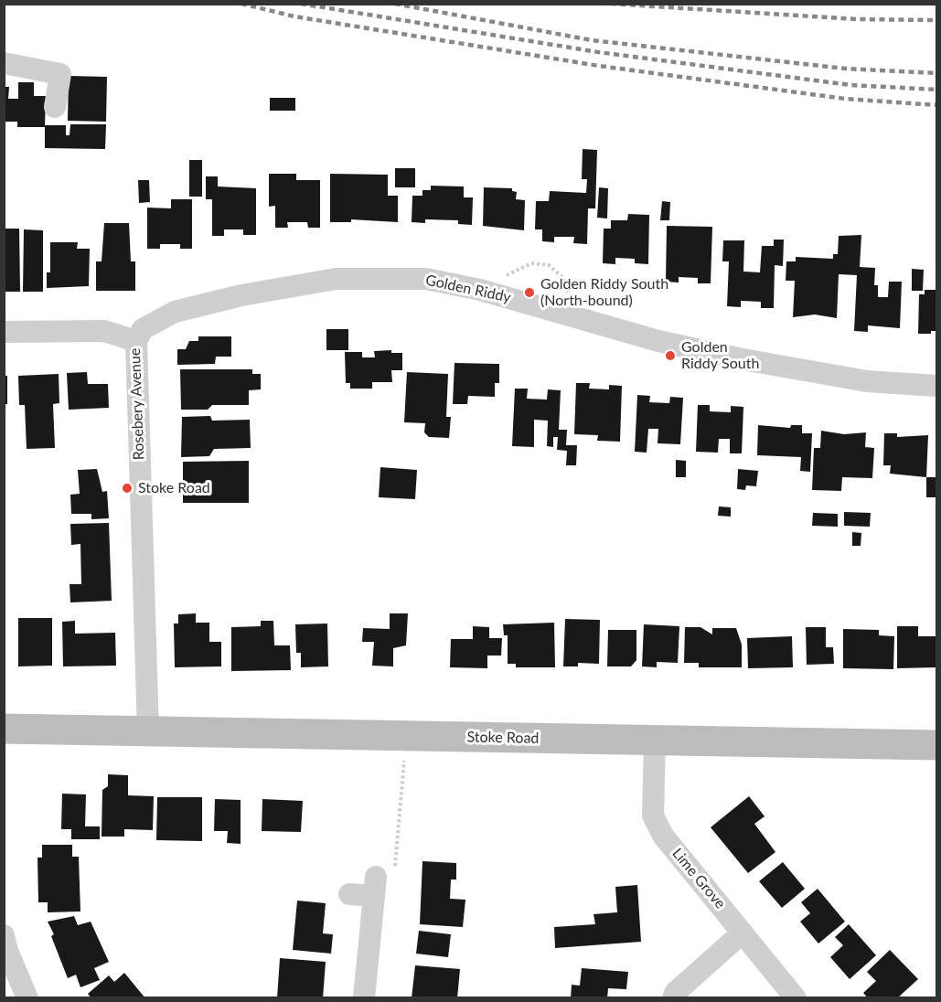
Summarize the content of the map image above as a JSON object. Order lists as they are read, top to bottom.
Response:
{
  "streets": {
    "street": [
      "Golden Riddy",
      "Rosebery Avenue",
      "Stoke Road",
      "Lime Grove"
    ]
  },
  "crossings": [
    ["Golden Riddy", "Rosebery Avenue"],
    ["Rosebery Avenue", "Stoke Road"],
    ["Stoke Road", "Lime Grove"]
  ],
  "places": ["Golden Riddy South (North-bound)", "Golden Riddy South", "Stoke Road"]
}
